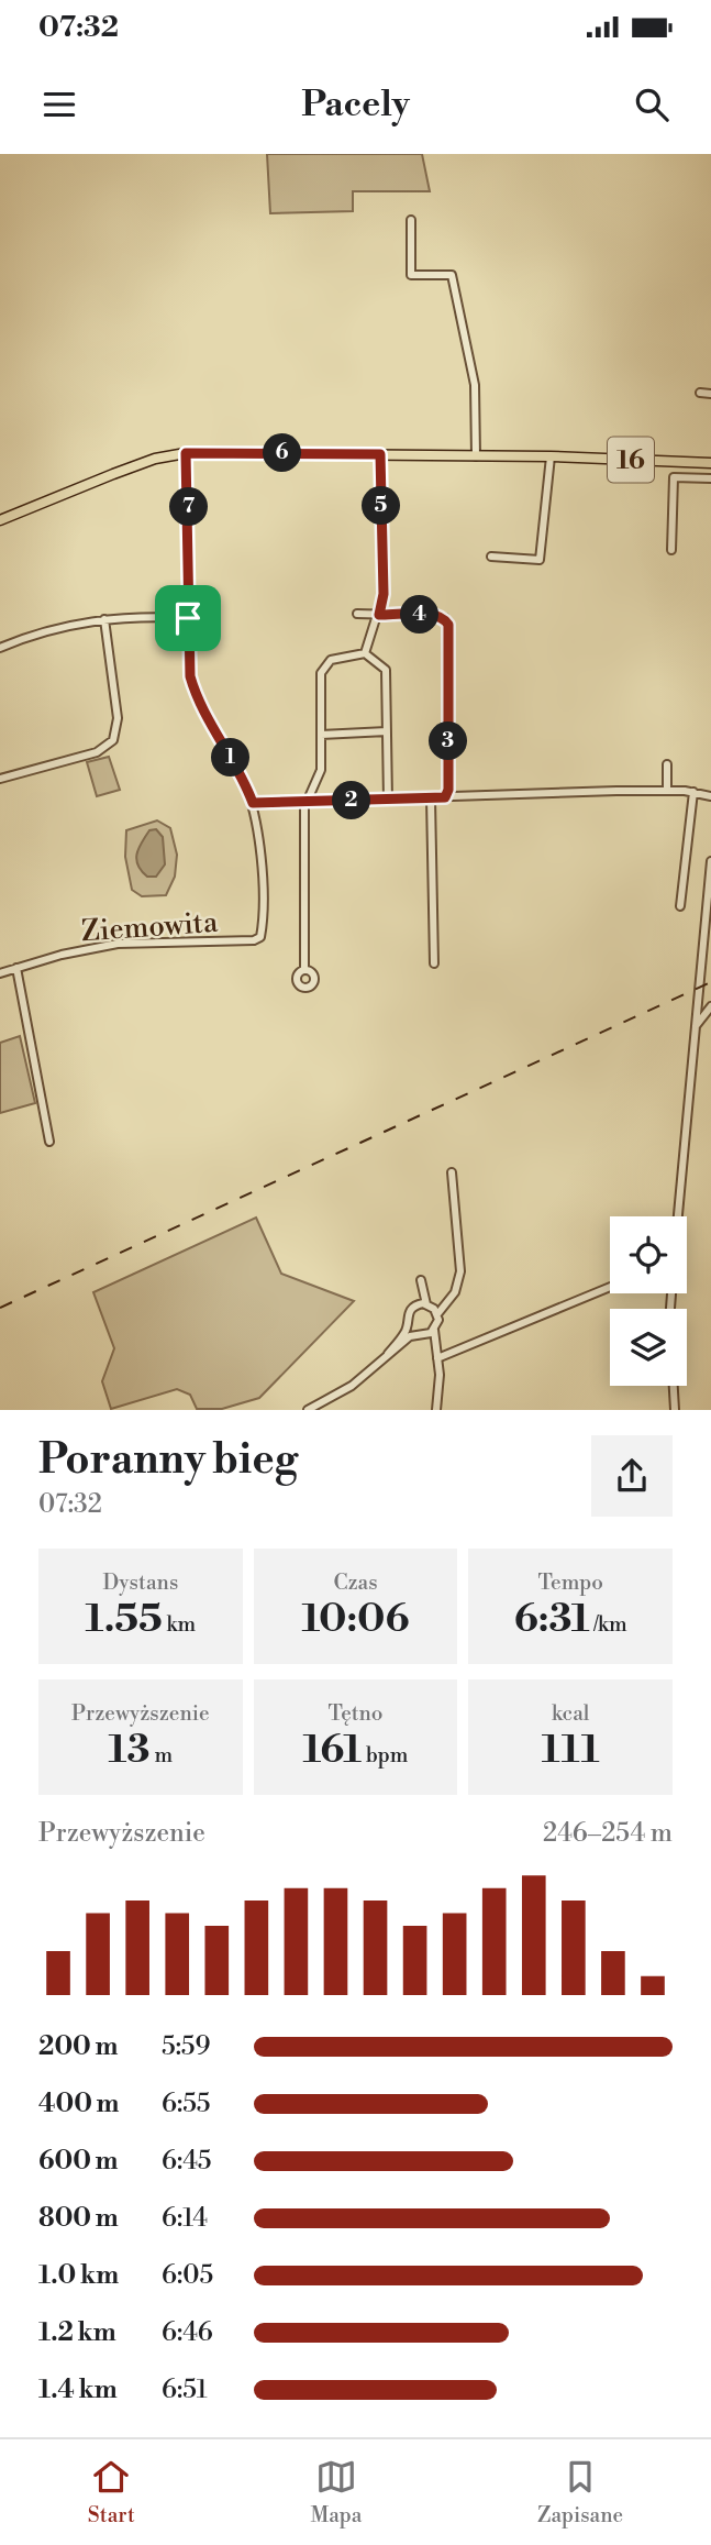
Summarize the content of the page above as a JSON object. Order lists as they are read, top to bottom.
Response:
{
  "streets": {
    "main road": ["16"],
    "street": ["Ziemowita"]
  },
  "page": {
    "status": "07:32",
    "header": "Pacely",
    "pins": [
      "6",
      "5",
      "7",
      "4",
      "3",
      "1",
      "2"
    ],
    "heading": ["Poranny bieg", "07:32"],
    "stats": [
      ["Dystans", "1.55 km"],
      ["Czas", "10:06"],
      ["Tempo", "6:31 /km"],
      ["Przewyższenie", "13 m"],
      ["Tętno", "161 bpm"],
      ["kcal", "111"]
    ],
    "chart": ["Przewyższenie", "246–254 m"],
    "list": [
      {
        "name": "200 m",
        "note": "5:59"
      },
      {
        "name": "400 m",
        "note": "6:55"
      },
      {
        "name": "600 m",
        "note": "6:45"
      },
      {
        "name": "800 m",
        "note": "6:14"
      },
      {
        "name": "1.0 km",
        "note": "6:05"
      },
      {
        "name": "1.2 km",
        "note": "6:46"
      },
      {
        "name": "1.4 km",
        "note": "6:51"
      }
    ],
    "tabs": ["Start", "Mapa", "Zapisane"]
  }
}
